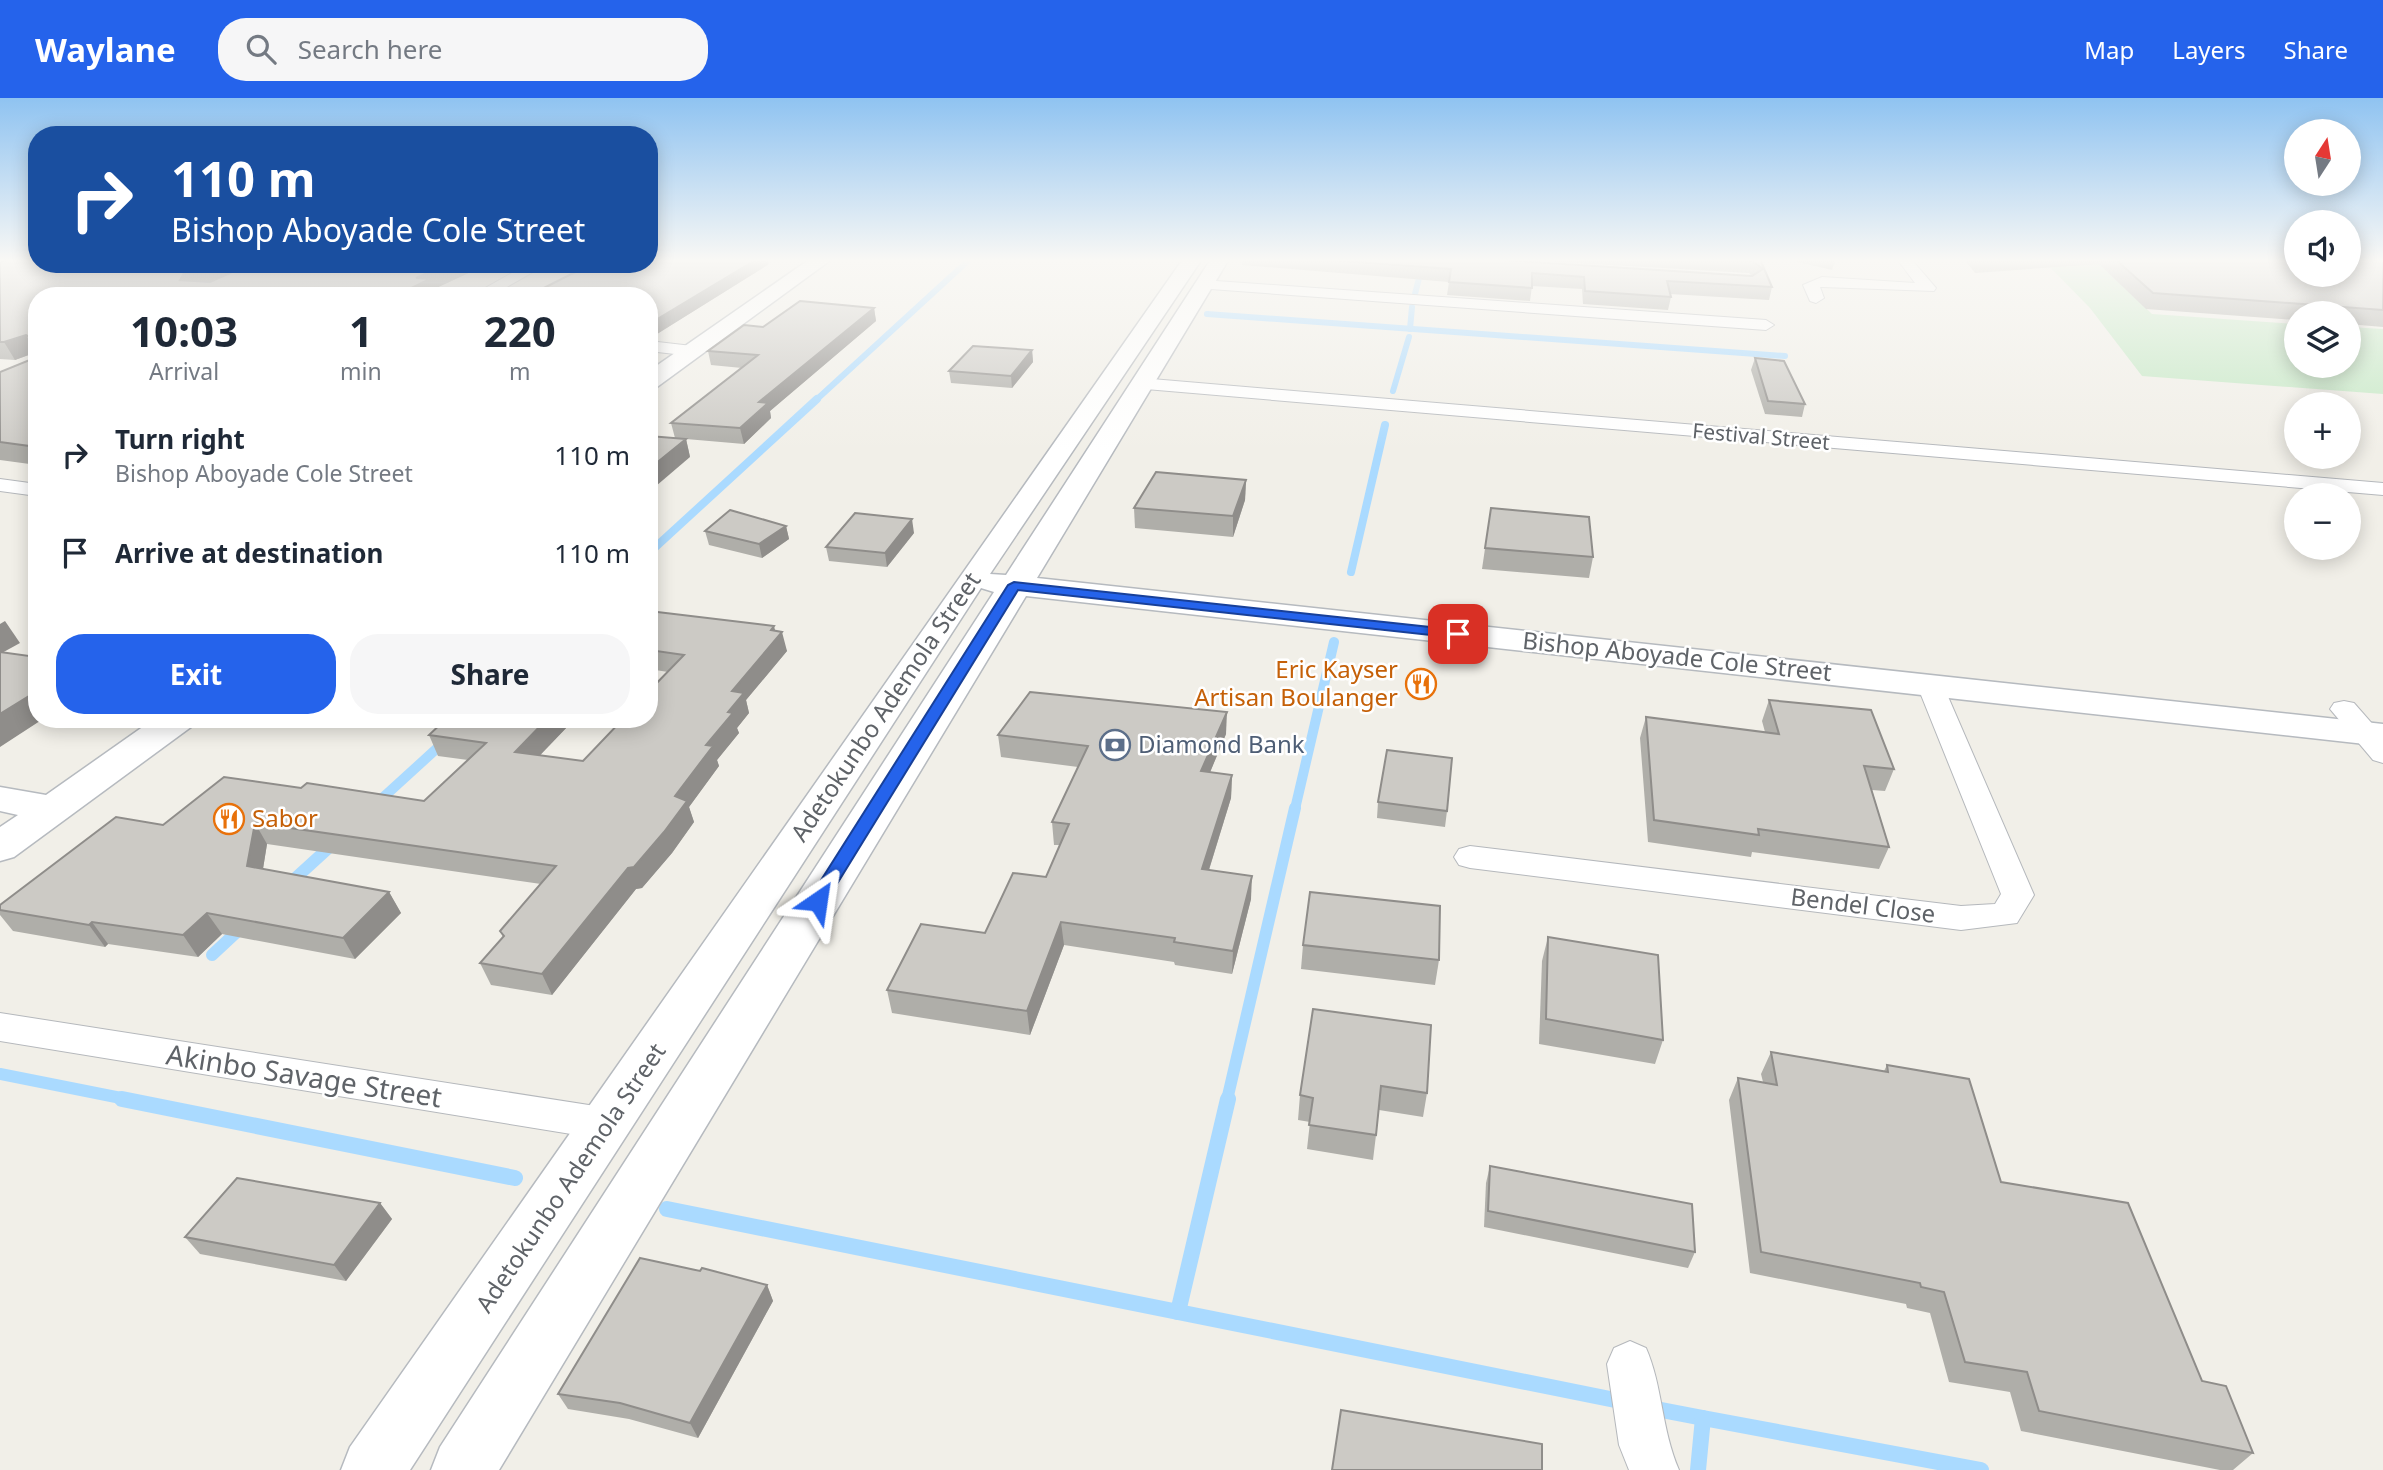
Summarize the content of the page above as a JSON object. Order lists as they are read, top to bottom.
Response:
{
  "streets": {
    "main road": ["Bishop Aboyade Cole Street", "Adetokunbo Ademola Street"],
    "street": ["Festival Street", "Bendel Close", "Akinbo Savage Street"]
  },
  "crossings": [
    ["Festival Street", "Adetokunbo Ademola Street"],
    ["Bishop Aboyade Cole Street", "Adetokunbo Ademola Street"],
    ["Bishop Aboyade Cole Street", "Bendel Close"],
    ["Adetokunbo Ademola Street", "Akinbo Savage Street"]
  ],
  "places": {
    "restaurant": ["Eric Kayser Artisan Boulanger", "Sabor"],
    "bank": ["Diamond Bank"]
  },
  "north": "top",
  "page": {
    "header": "Waylane",
    "search": "Search here",
    "nav": ["Map", "Layers", "Share"],
    "map_buttons": ["+", "−"],
    "turn": ["110 m", "Bishop Aboyade Cole Street"],
    "eta": [
      "10:03",
      "Arrival",
      "1",
      "min",
      "220",
      "m"
    ],
    "list": [
      {
        "name": "Turn right",
        "note": "Bishop Aboyade Cole Street",
        "value": "110 m"
      },
      {
        "name": "Arrive at destination",
        "value": "110 m"
      }
    ],
    "buttons": ["Exit", "Share"]
  }
}
